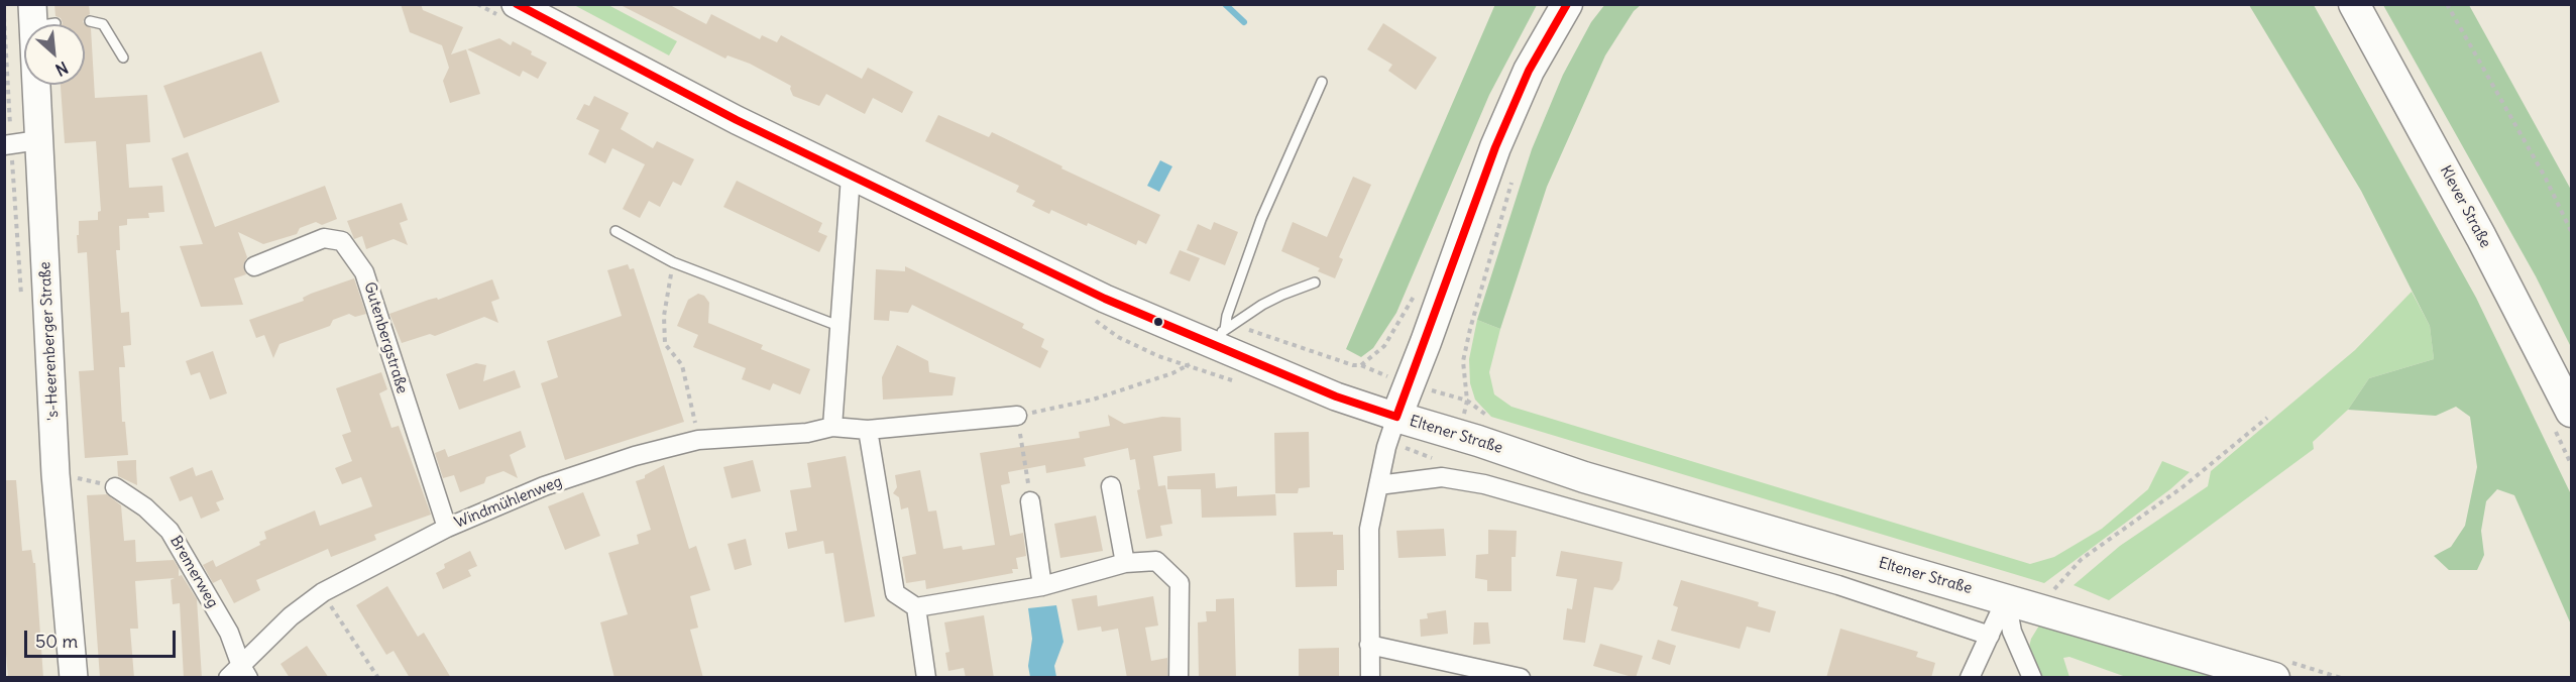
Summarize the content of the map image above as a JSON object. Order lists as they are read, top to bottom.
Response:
{
  "streets": {
    "main road": ["Klever Straße", "'s-Heerenberger Straße", "Eltener Straße"],
    "street": ["Gutenbergstraße", "Windmühlenweg", "Bremerweg"]
  },
  "crossings": [
    ["Gutenbergstraße", "Windmühlenweg"],
    ["Windmühlenweg", "Bremerweg"]
  ],
  "scale_bar": "50 m",
  "north": "bottom right"
}
